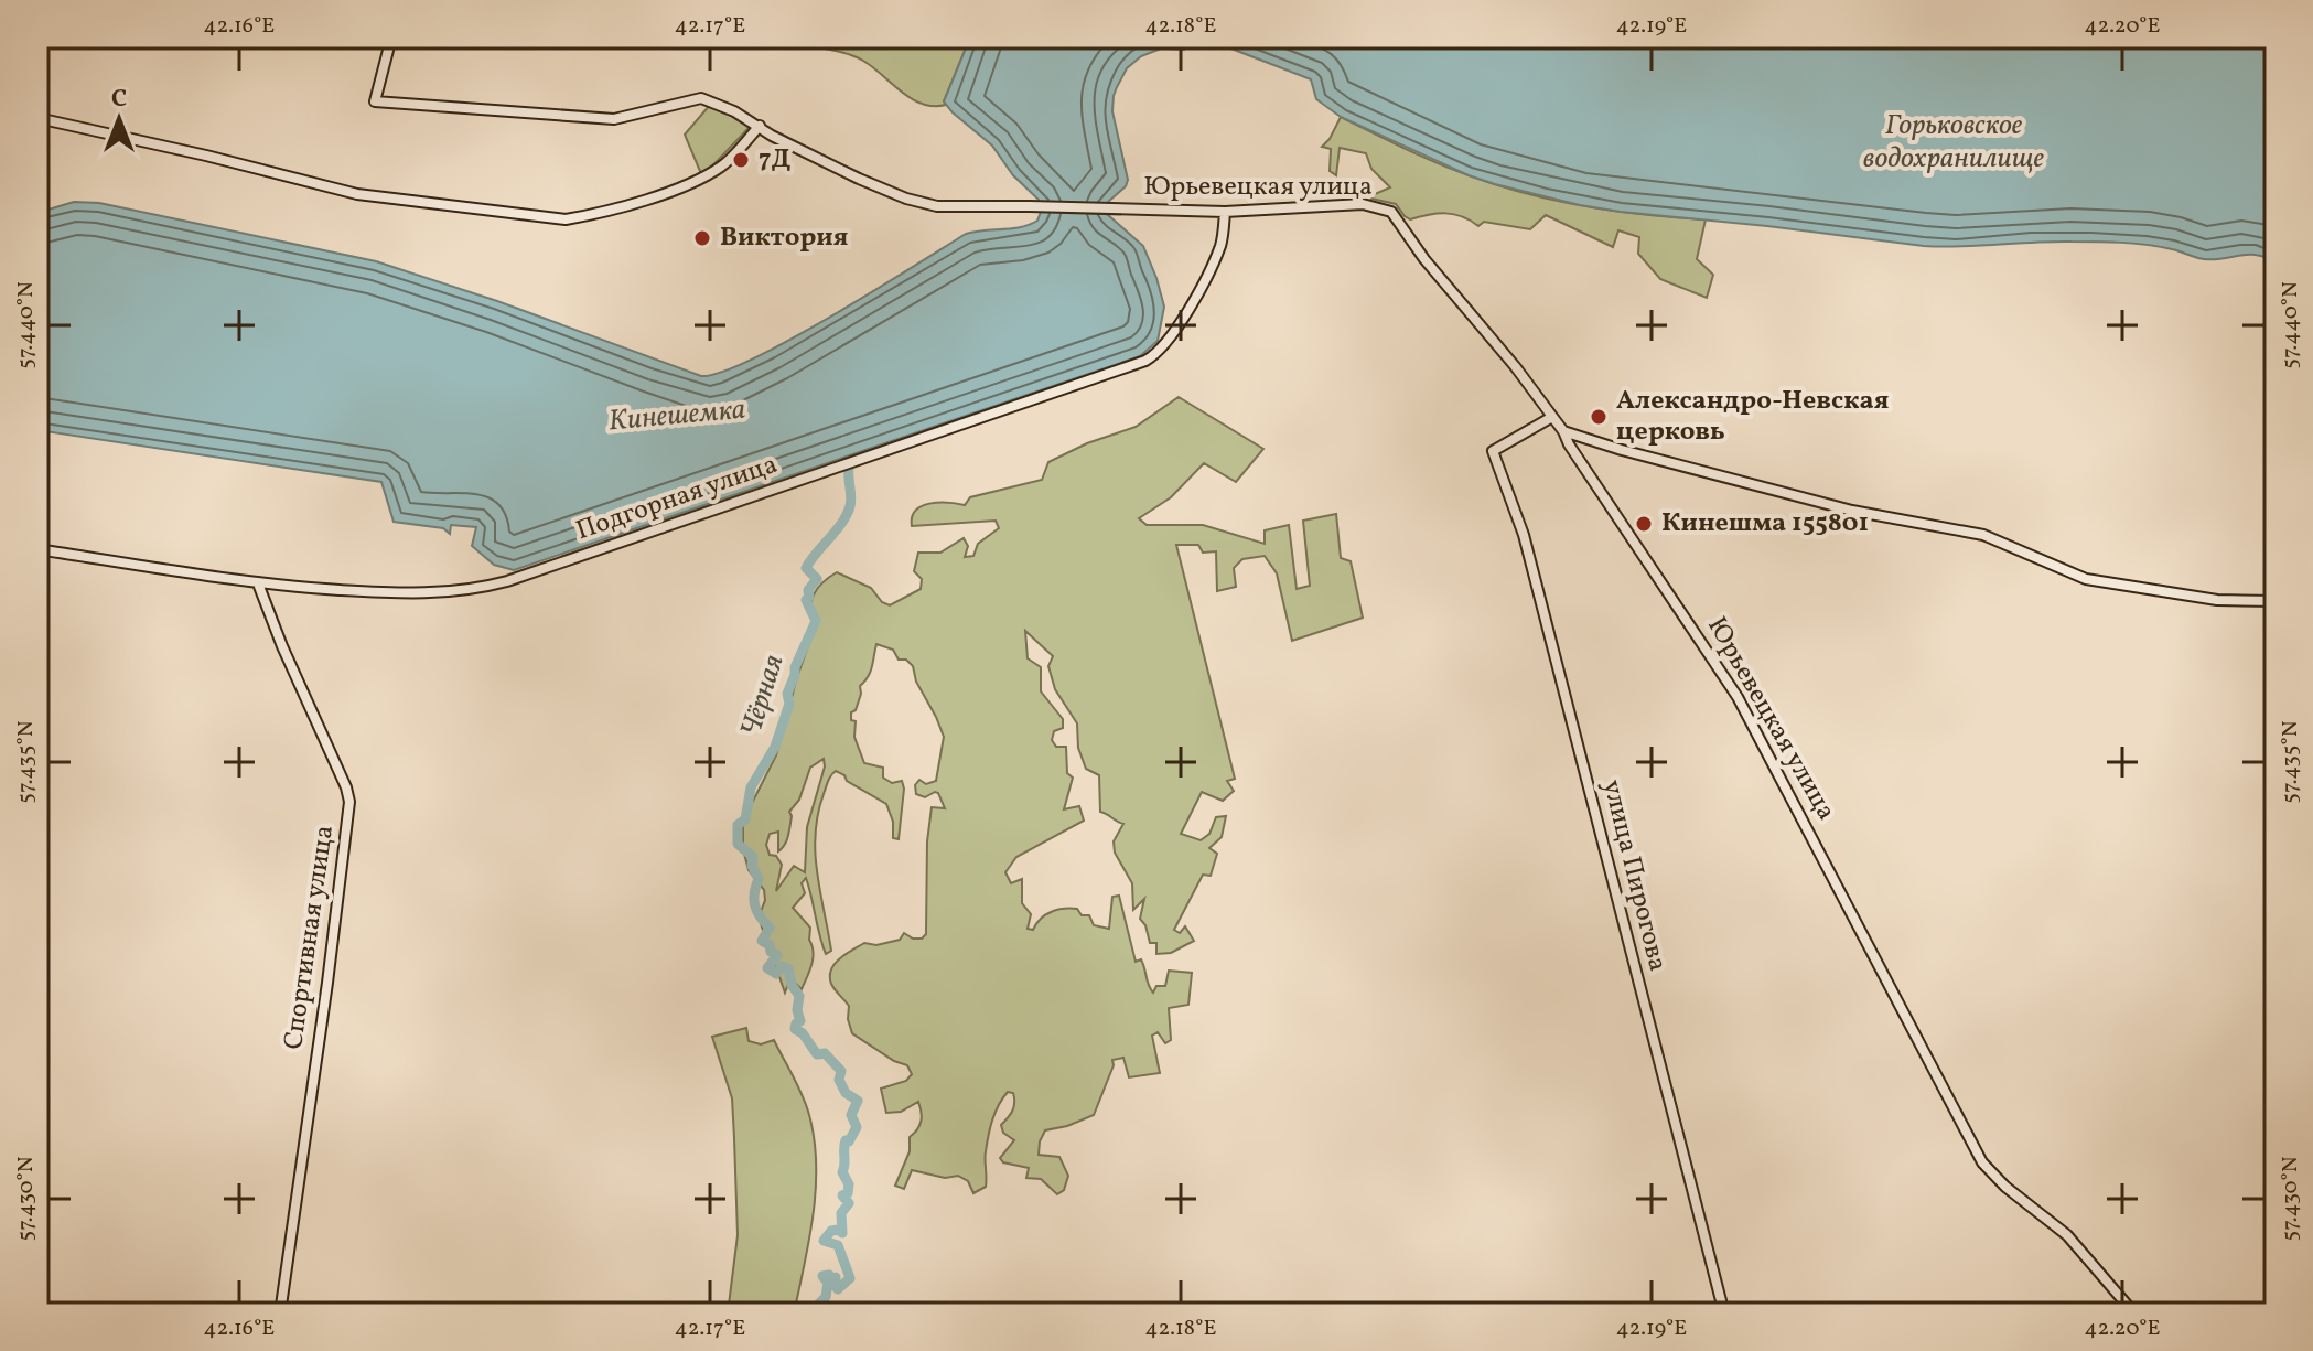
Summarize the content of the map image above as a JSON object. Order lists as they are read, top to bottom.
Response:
{
  "streets": {
    "street": [
      "Юрьевецкая улица",
      "Подгорная улица",
      "улица Пирогова",
      "Спортивная улица"
    ]
  },
  "crossings": [
    ["Юрьевецкая улица", "Подгорная улица"],
    ["Юрьевецкая улица", "улица Пирогова"],
    ["Подгорная улица", "Спортивная улица"]
  ],
  "water": ["Горьковское водохранилище", "Кинешемка", "Чёрная"],
  "places": [
    "7Д",
    "Виктория",
    "Александро-Невская церковь",
    "Кинешма 155801"
  ],
  "north": "top",
  "coordinates": [
    "42.16°E",
    "42.17°E",
    "42.18°E",
    "42.19°E",
    "42.20°E",
    "57.440°N",
    "57.435°N",
    "57.430°N"
  ]
}
